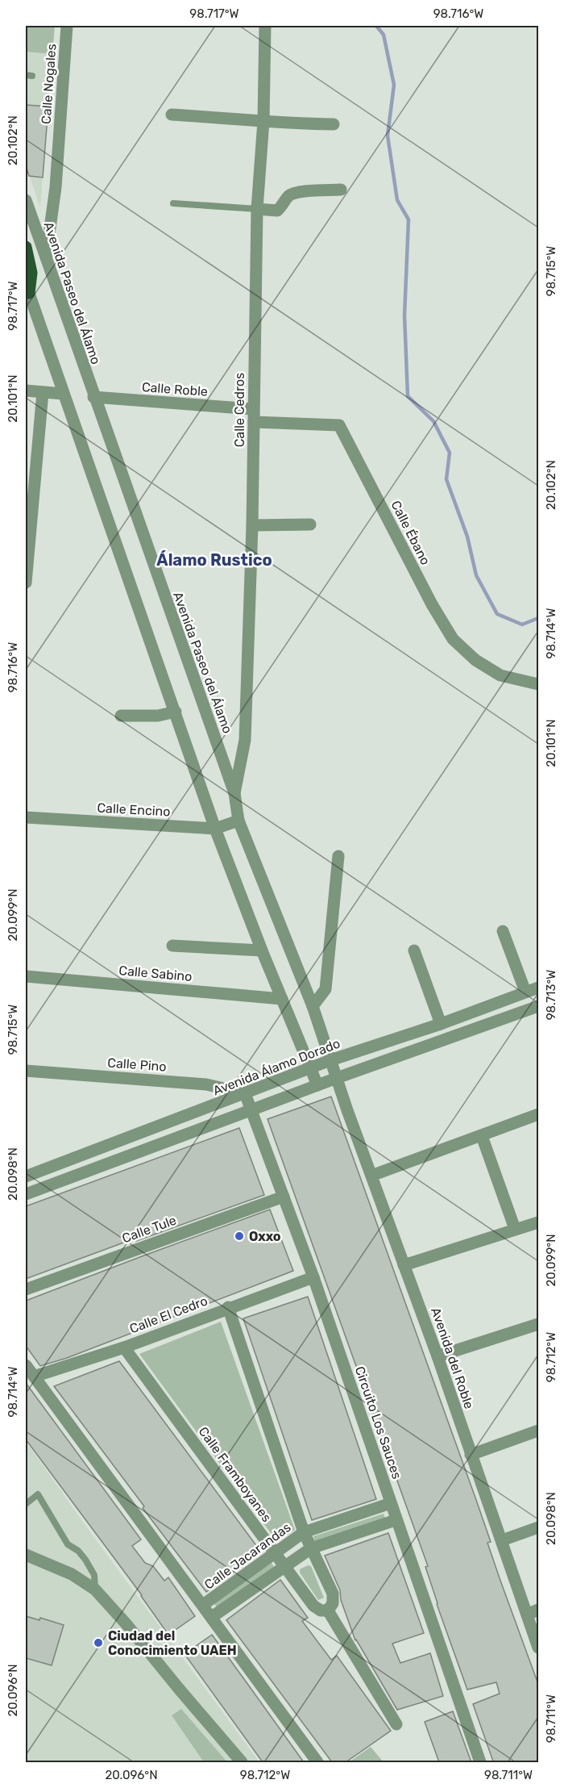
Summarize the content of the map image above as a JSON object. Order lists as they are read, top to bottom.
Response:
{
  "streets": {
    "street": [
      "Calle Nogales",
      "Avenida Paseo del Álamo",
      "Calle Roble",
      "Calle Cedros",
      "Calle Ébano",
      "Calle Encino",
      "Calle Sabino",
      "Calle Pino",
      "Avenida Álamo Dorado",
      "Calle Tule",
      "Calle El Cedro",
      "Avenida del Roble",
      "Circuito Los Sauces",
      "Calle Framboyanes",
      "Calle Jacarandas"
    ]
  },
  "crossings": [
    ["Calle Nogales", "Avenida Paseo del Álamo"],
    ["Avenida Paseo del Álamo", "Calle Roble"],
    ["Avenida Paseo del Álamo", "Calle Cedros"],
    ["Avenida Paseo del Álamo", "Calle Encino"],
    ["Avenida Paseo del Álamo", "Avenida Álamo Dorado"],
    ["Avenida Paseo del Álamo", "Avenida del Roble"],
    ["Calle Roble", "Calle Cedros"],
    ["Calle Roble", "Calle Ébano"],
    ["Calle Cedros", "Calle Ébano"],
    ["Calle Pino", "Avenida Álamo Dorado"],
    ["Calle Pino", "Circuito Los Sauces"],
    ["Avenida Álamo Dorado", "Circuito Los Sauces"],
    ["Calle Tule", "Circuito Los Sauces"],
    ["Calle El Cedro", "Circuito Los Sauces"],
    ["Calle El Cedro", "Calle Framboyanes"],
    ["Circuito Los Sauces", "Calle Jacarandas"],
    ["Calle Framboyanes", "Calle Jacarandas"]
  ],
  "districts": ["Álamo Rustico"],
  "places": ["Oxxo", "Ciudad del Conocimiento UAEH"],
  "coordinates": [
    "98.717°W",
    "98.716°W",
    "20.102°N",
    "98.715°W",
    "20.101°N",
    "98.714°W",
    "20.099°N",
    "98.713°W",
    "20.098°N",
    "98.712°W",
    "20.096°N",
    "98.711°W"
  ]
}
